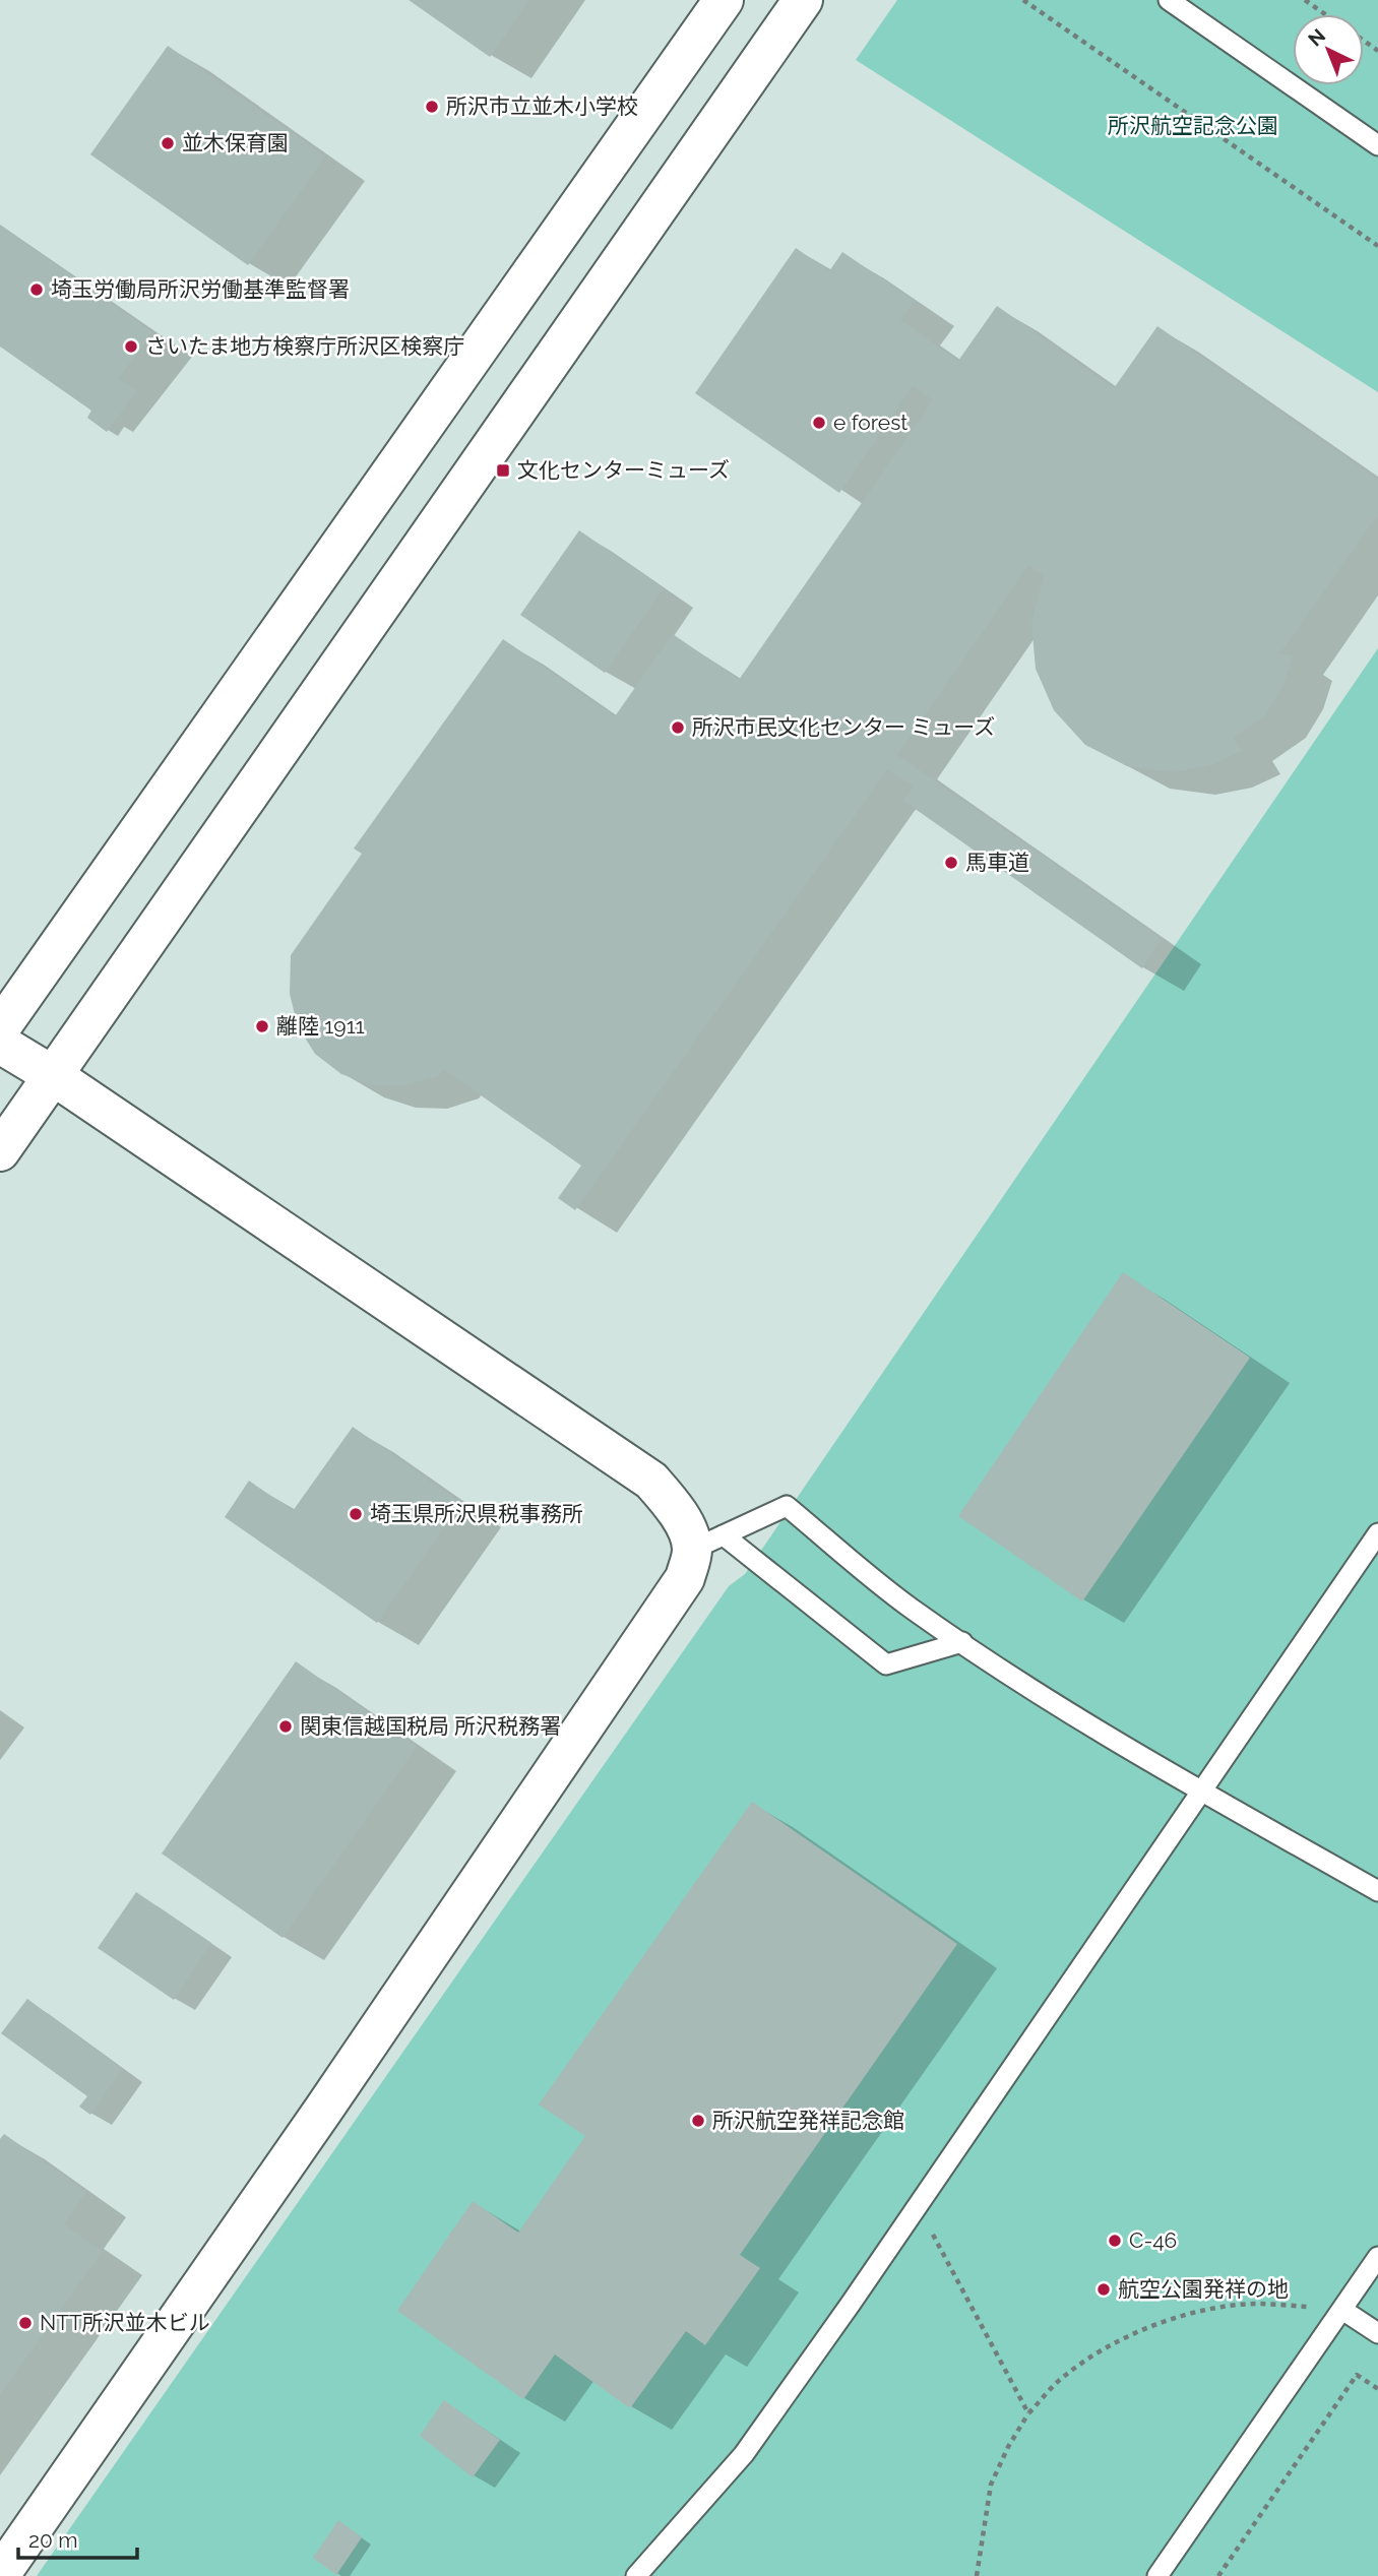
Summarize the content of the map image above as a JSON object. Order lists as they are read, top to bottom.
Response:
{
  "parks": ["所沢航空記念公園"],
  "places": {
    "other": [
      "所沢市立並木小学校",
      "並木保育園",
      "埼玉労働局所沢労働基準監督署",
      "さいたま地方検察庁所沢区検察庁",
      "e forest",
      "所沢市民文化センター ミューズ",
      "馬車道",
      "離陸 1911",
      "埼玉県所沢県税事務所",
      "関東信越国税局 所沢税務署",
      "所沢航空発祥記念館",
      "C-46",
      "航空公園発祥の地",
      "NTT所沢並木ビル"
    ],
    "transit": ["文化センターミューズ"]
  },
  "scale_bar": "20 m",
  "north": "top left"
}
